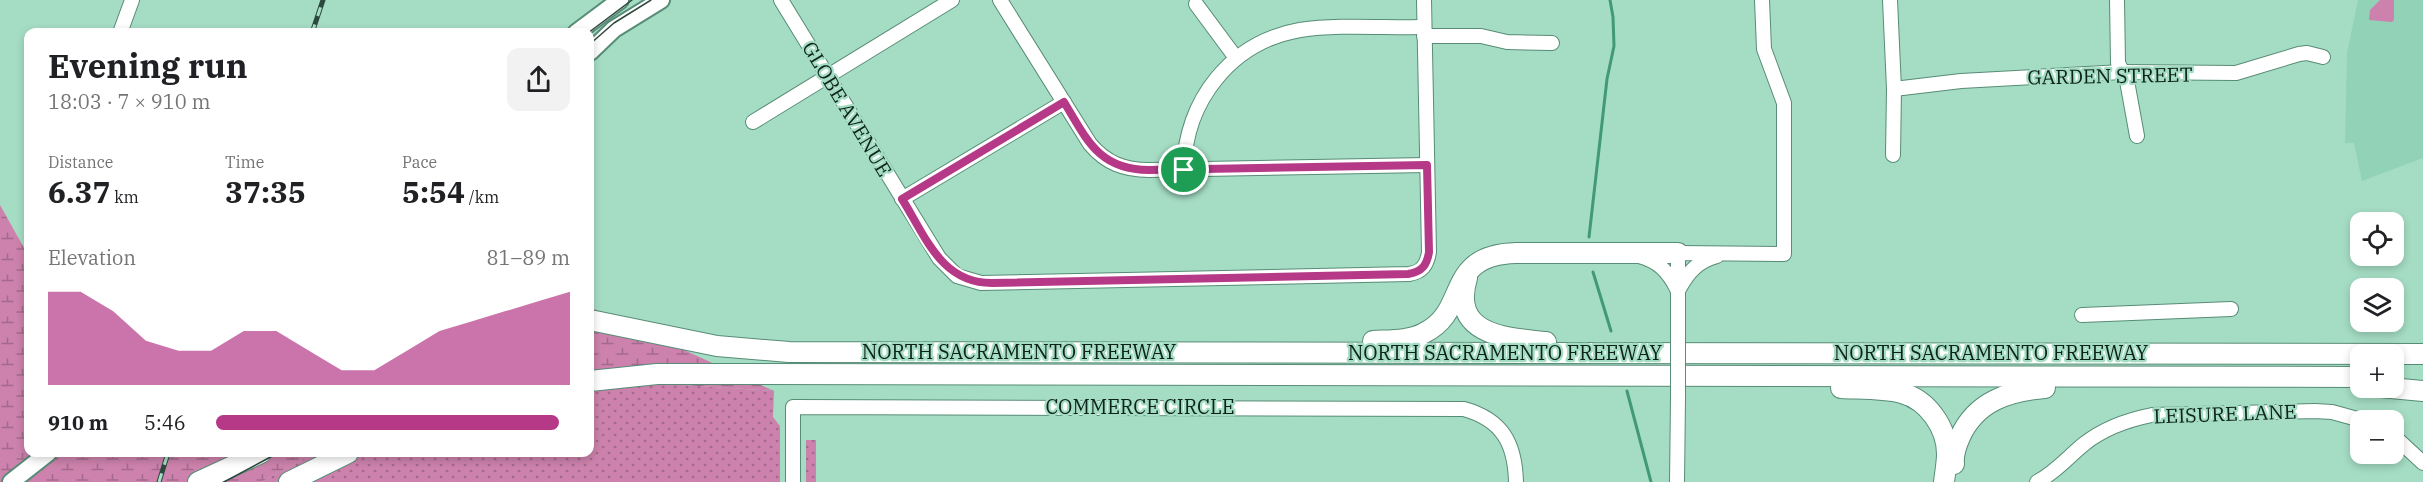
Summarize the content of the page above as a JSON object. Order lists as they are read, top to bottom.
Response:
{
  "streets": {
    "highway": ["NORTH SACRAMENTO FREEWAY"],
    "street": [
      "GARDEN STREET",
      "GLOBE AVENUE",
      "COMMERCE CIRCLE",
      "LEISURE LANE"
    ]
  },
  "page": {
    "heading": ["Evening run", "18:03 · 7 × 910 m"],
    "stats": [
      ["Distance", "6.37 km"],
      ["Time", "37:35"],
      ["Pace", "5:54 /km"]
    ],
    "map_buttons": ["+", "−"],
    "chart": ["Elevation", "81–89 m"],
    "list": [
      {
        "name": "910 m",
        "note": "5:46"
      }
    ]
  }
}
